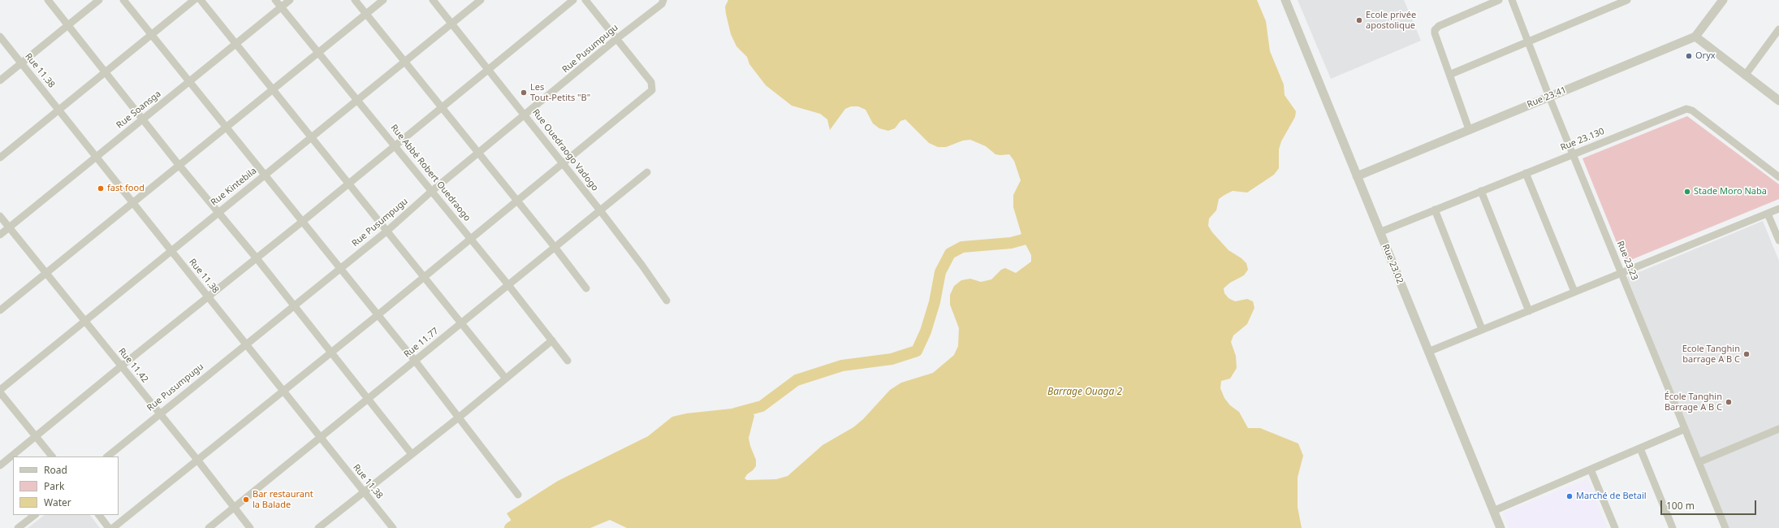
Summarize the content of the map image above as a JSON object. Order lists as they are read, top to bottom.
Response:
{
  "streets": {
    "street": [
      "Rue Pusumpugu",
      "Rue 11.38",
      "Rue 23.41",
      "Rue Soansga",
      "Rue 23.130",
      "Rue Ouedraogo Vadogo",
      "Rue Abbé Robert Ouedraogo",
      "Rue Kintebila",
      "Rue 23.23",
      "Rue 23.02",
      "Rue 11.77",
      "Rue 11.42"
    ]
  },
  "crossings": [
    ["Rue Pusumpugu", "Rue 11.38"],
    ["Rue Pusumpugu", "Rue Ouedraogo Vadogo"],
    ["Rue Pusumpugu", "Rue Abbé Robert Ouedraogo"],
    ["Rue Pusumpugu", "Rue 11.42"],
    ["Rue 11.38", "Rue Soansga"],
    ["Rue 11.38", "Rue Kintebila"],
    ["Rue 11.38", "Rue 11.77"],
    ["Rue 23.41", "Rue 23.23"],
    ["Rue 23.41", "Rue 23.02"],
    ["Rue Soansga", "Rue Abbé Robert Ouedraogo"],
    ["Rue Soansga", "Rue 11.42"],
    ["Rue 23.130", "Rue 23.23"],
    ["Rue 23.130", "Rue 23.02"],
    ["Rue Ouedraogo Vadogo", "Rue Kintebila"],
    ["Rue Ouedraogo Vadogo", "Rue 11.77"],
    ["Rue Abbé Robert Ouedraogo", "Rue Kintebila"],
    ["Rue Abbé Robert Ouedraogo", "Rue 11.77"],
    ["Rue Kintebila", "Rue 11.42"],
    ["Rue 11.77", "Rue 11.42"]
  ],
  "water": ["Barrage Ouaga 2"],
  "places": [
    "Ecole privée apostolique",
    "Oryx",
    "Les Tout-Petits \"B\"",
    "fast food",
    "Stade Moro Naba",
    "Ecole Tanghin barrage A B C",
    "École Tanghin Barrage A B C",
    "Marché de Betail",
    "Bar restaurant la Balade"
  ],
  "legend": ["Road", "Park", "Water"],
  "scale_bar": "100 m"
}
